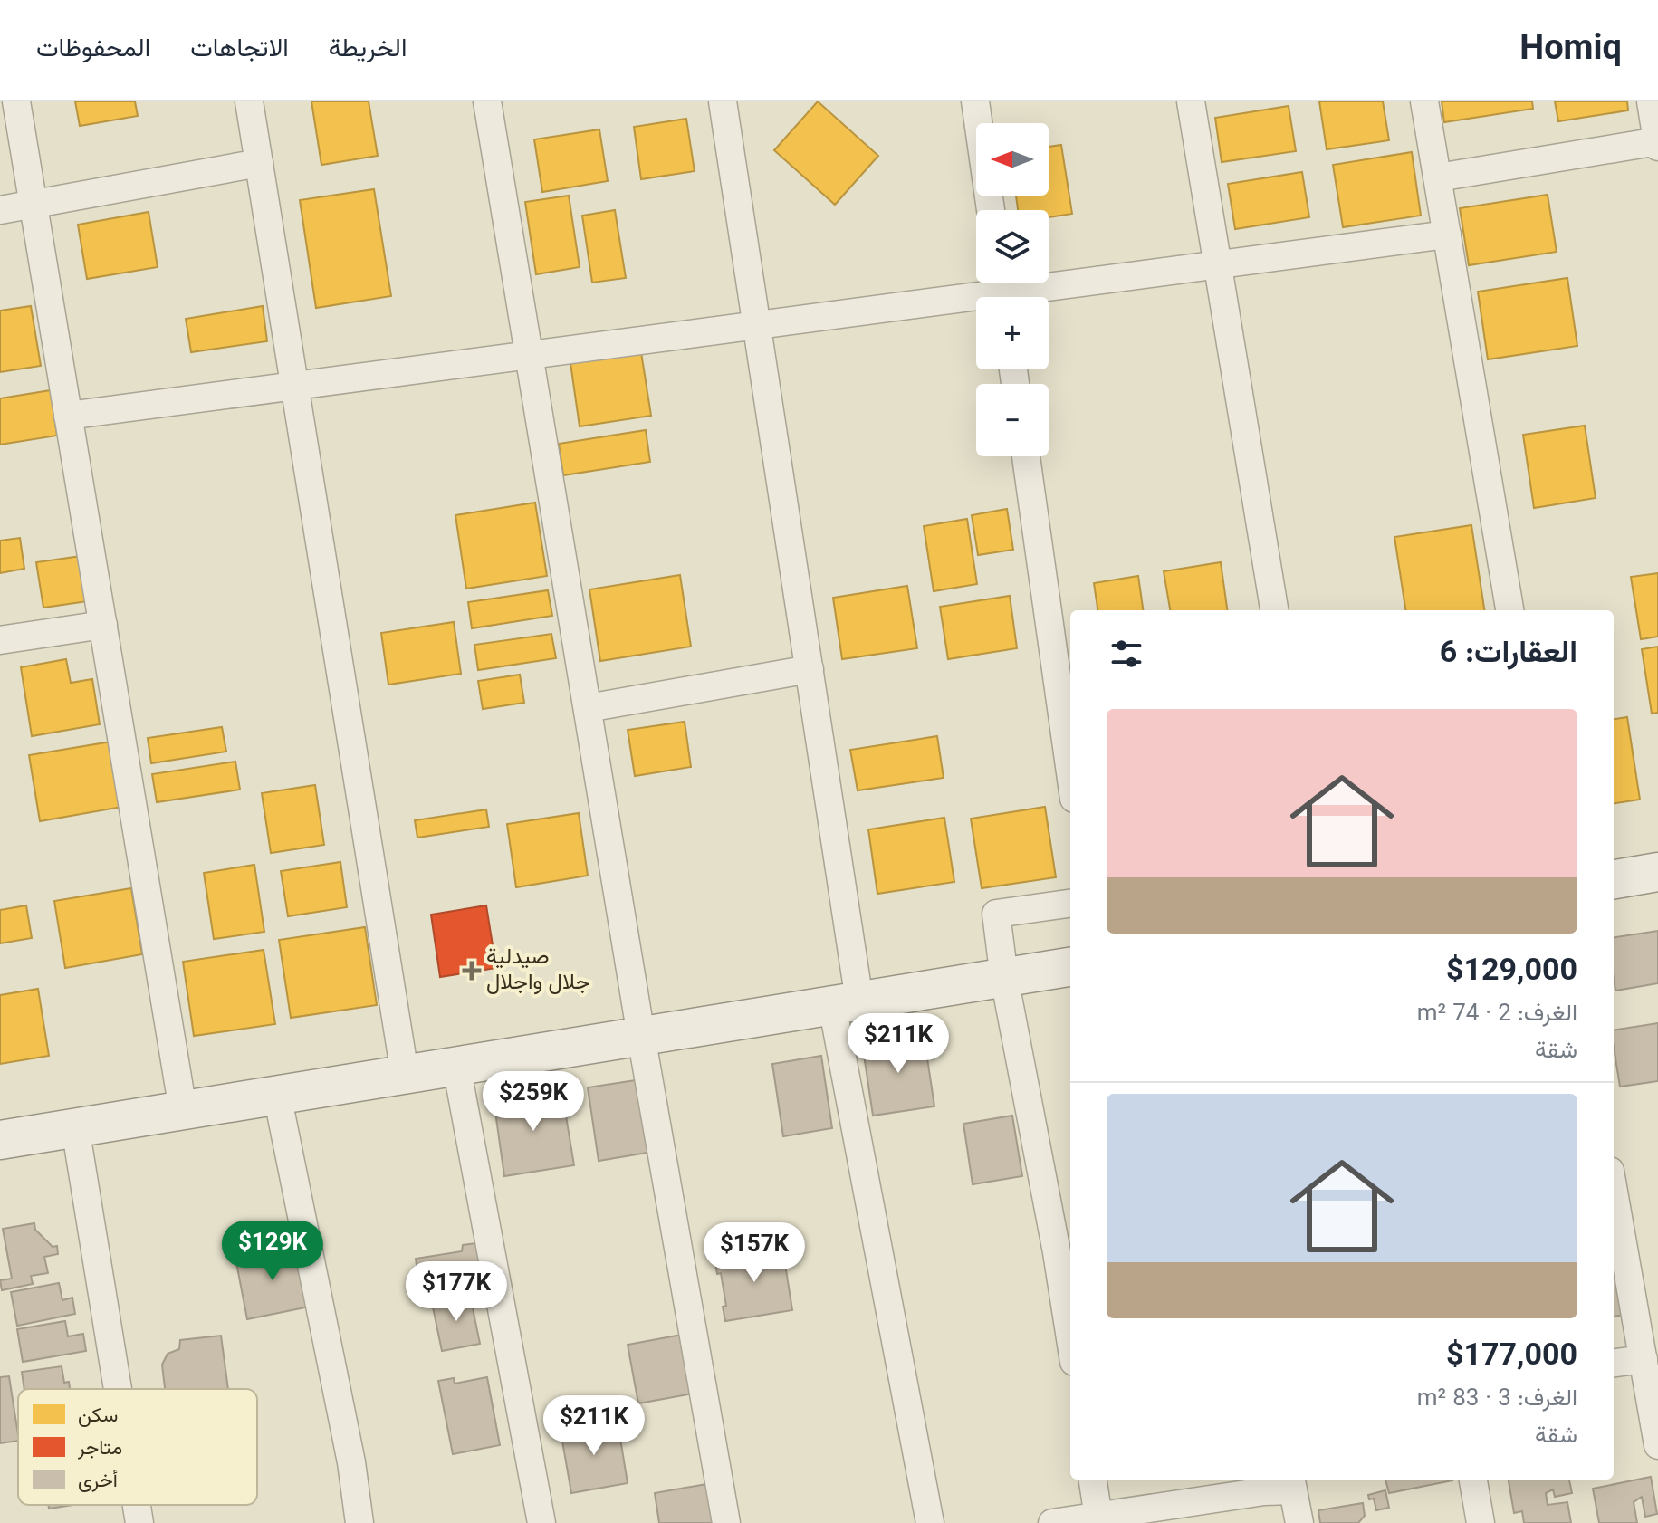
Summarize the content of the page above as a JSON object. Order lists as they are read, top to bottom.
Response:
{
  "places": {
    "health": ["صيدلية جلال واجلال"]
  },
  "legend": ["سكن", "متاجر", "أخرى"],
  "north": "left",
  "page": {
    "header": "Homiq",
    "nav": ["الخريطة", "الاتجاهات", "المحفوظات"],
    "map_buttons": ["+", "−"],
    "heading": "العقارات: 6",
    "list": [
      {
        "name": "$129,000",
        "note": "الغرف: 2 · 74 m² · شقة"
      },
      {
        "name": "$177,000",
        "note": "الغرف: 3 · 83 m² · شقة"
      }
    ],
    "price": [
      "$211K",
      "$259K",
      "$129K",
      "$157K",
      "$177K",
      "$211K"
    ]
  }
}
